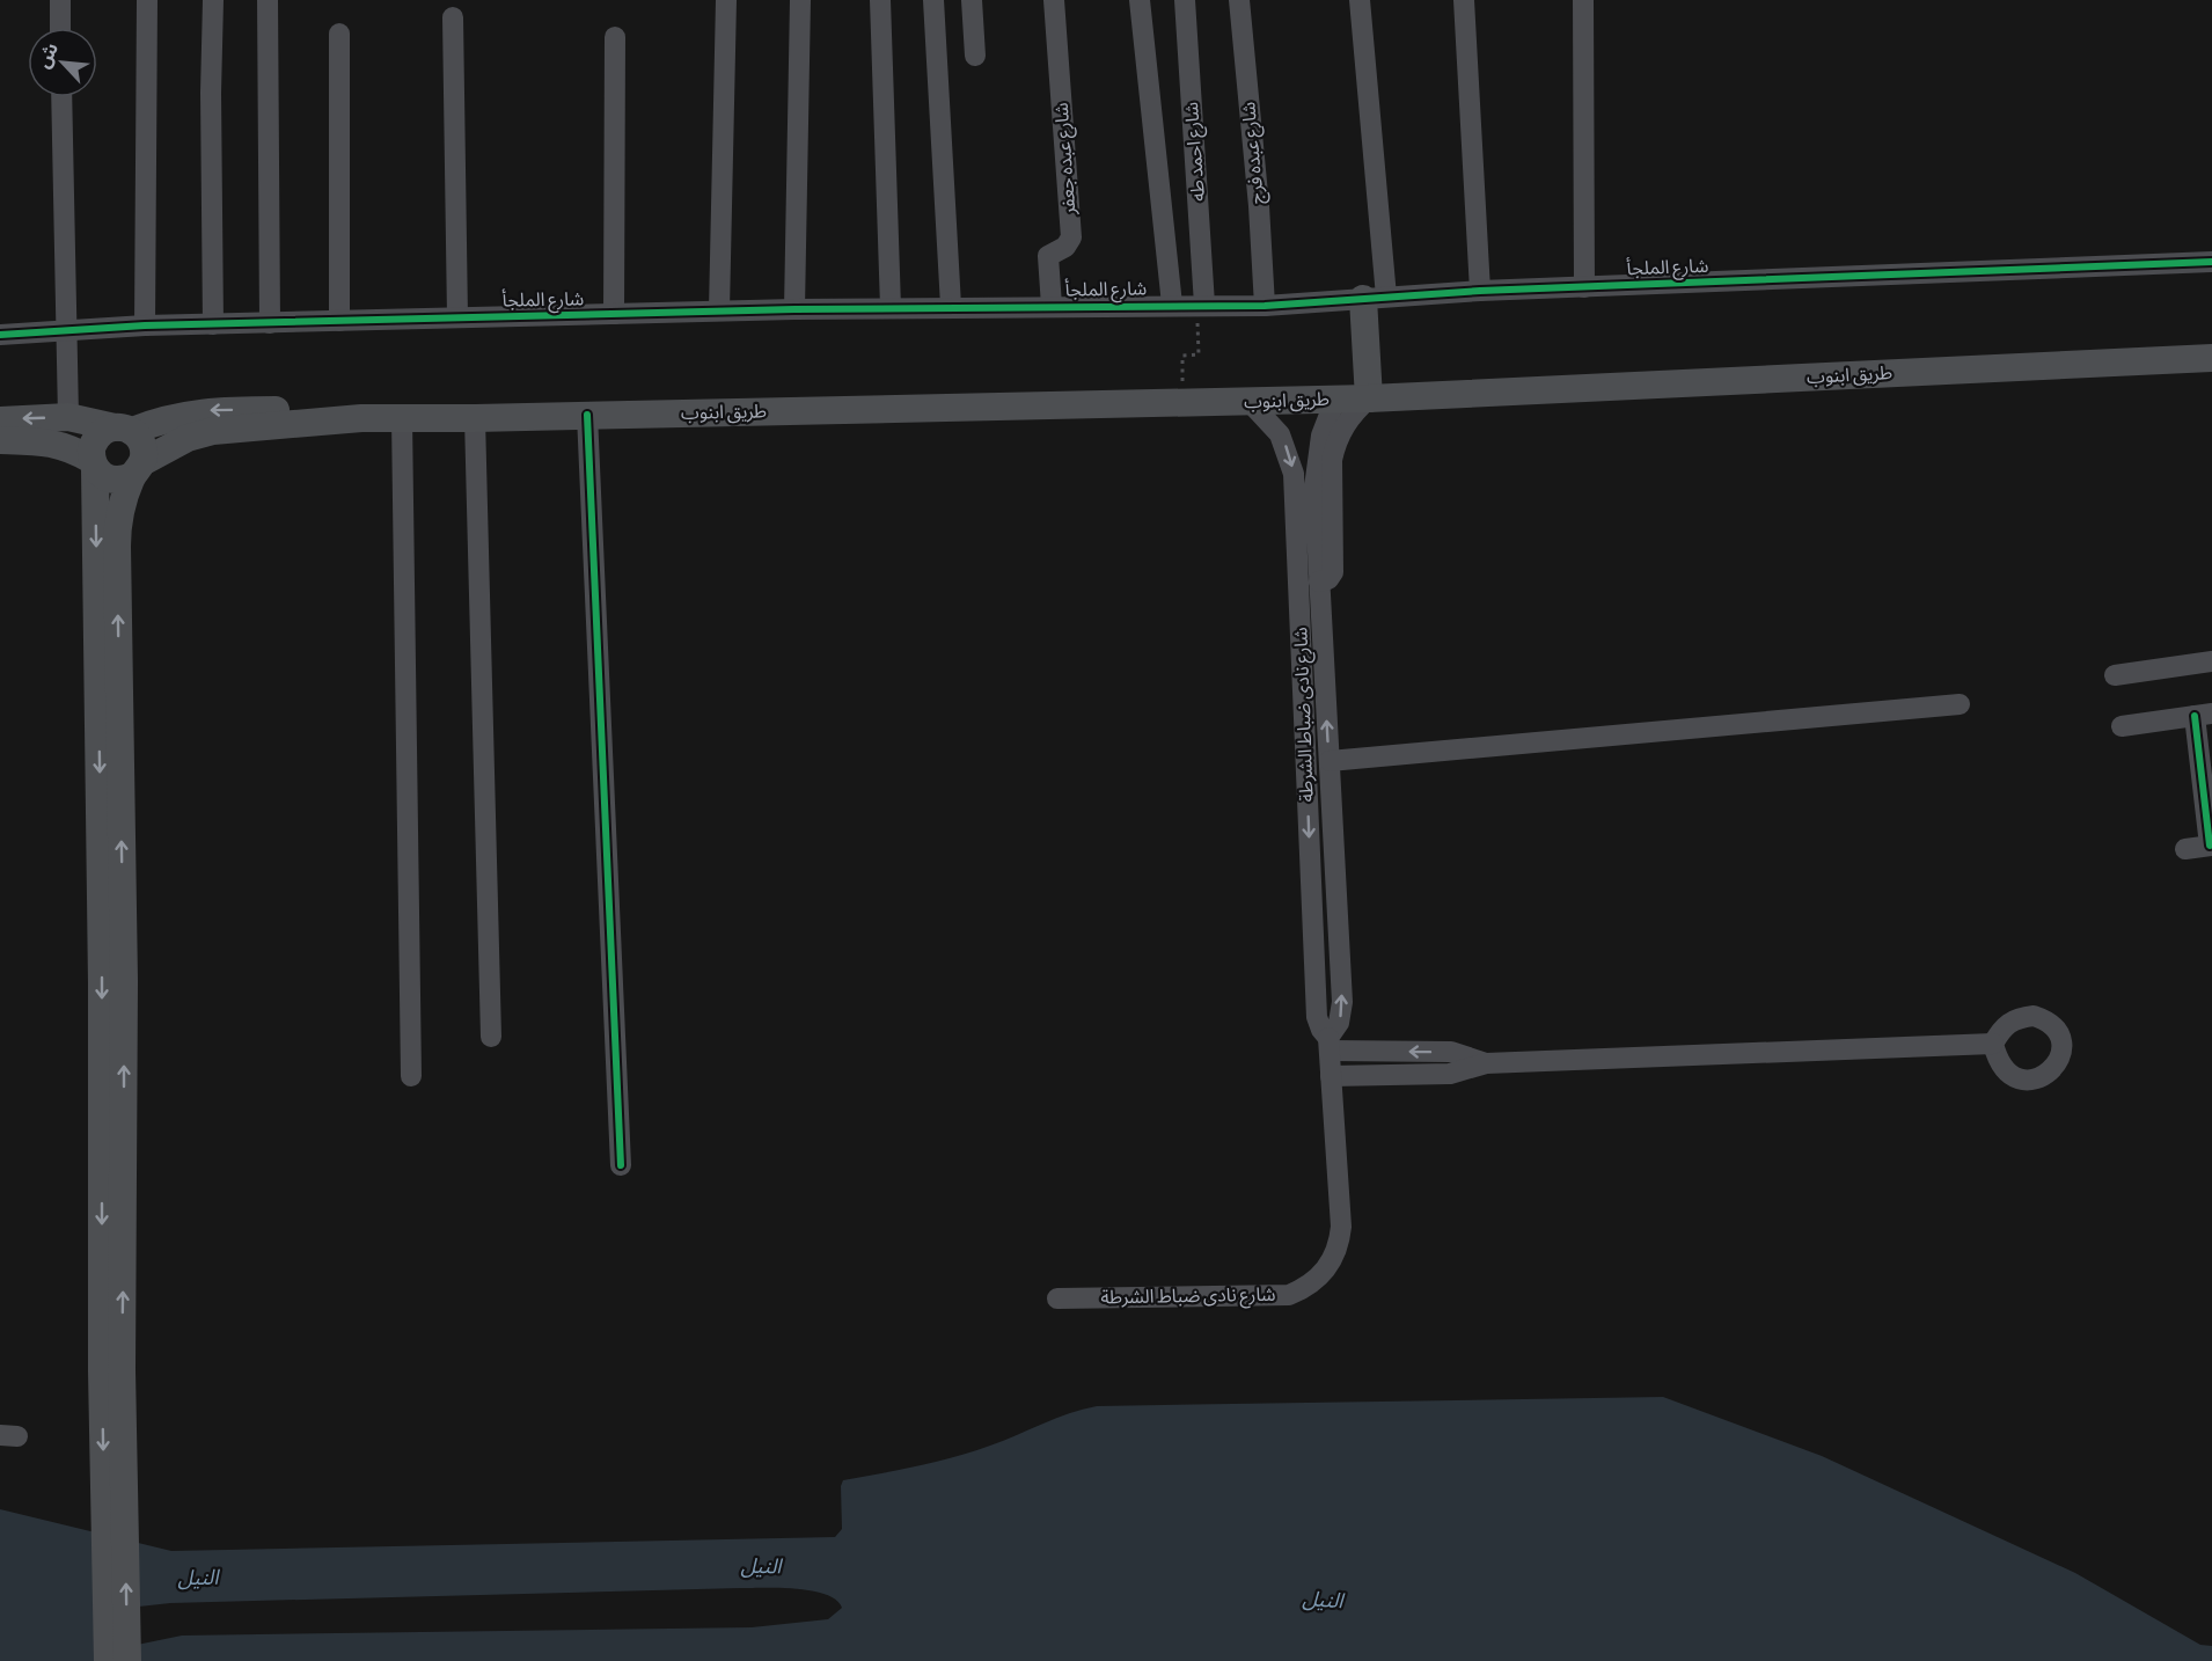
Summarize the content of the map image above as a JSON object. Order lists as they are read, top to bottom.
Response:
{
  "streets": {
    "main road": ["طريق ابنوب"],
    "street": [
      "شارع احمد طه",
      "شارع عبده فرج",
      "شارع عبده جعفر",
      "شارع الملجأ",
      "شارع نادى ضباط الشرطة"
    ]
  },
  "crossings": [
    ["شارع احمد طه", "شارع الملجأ"],
    ["شارع عبده فرج", "شارع الملجأ"],
    ["شارع عبده جعفر", "شارع الملجأ"],
    ["طريق ابنوب", "شارع نادى ضباط الشرطة"]
  ],
  "water": ["النيل"],
  "north": "top left"
}
